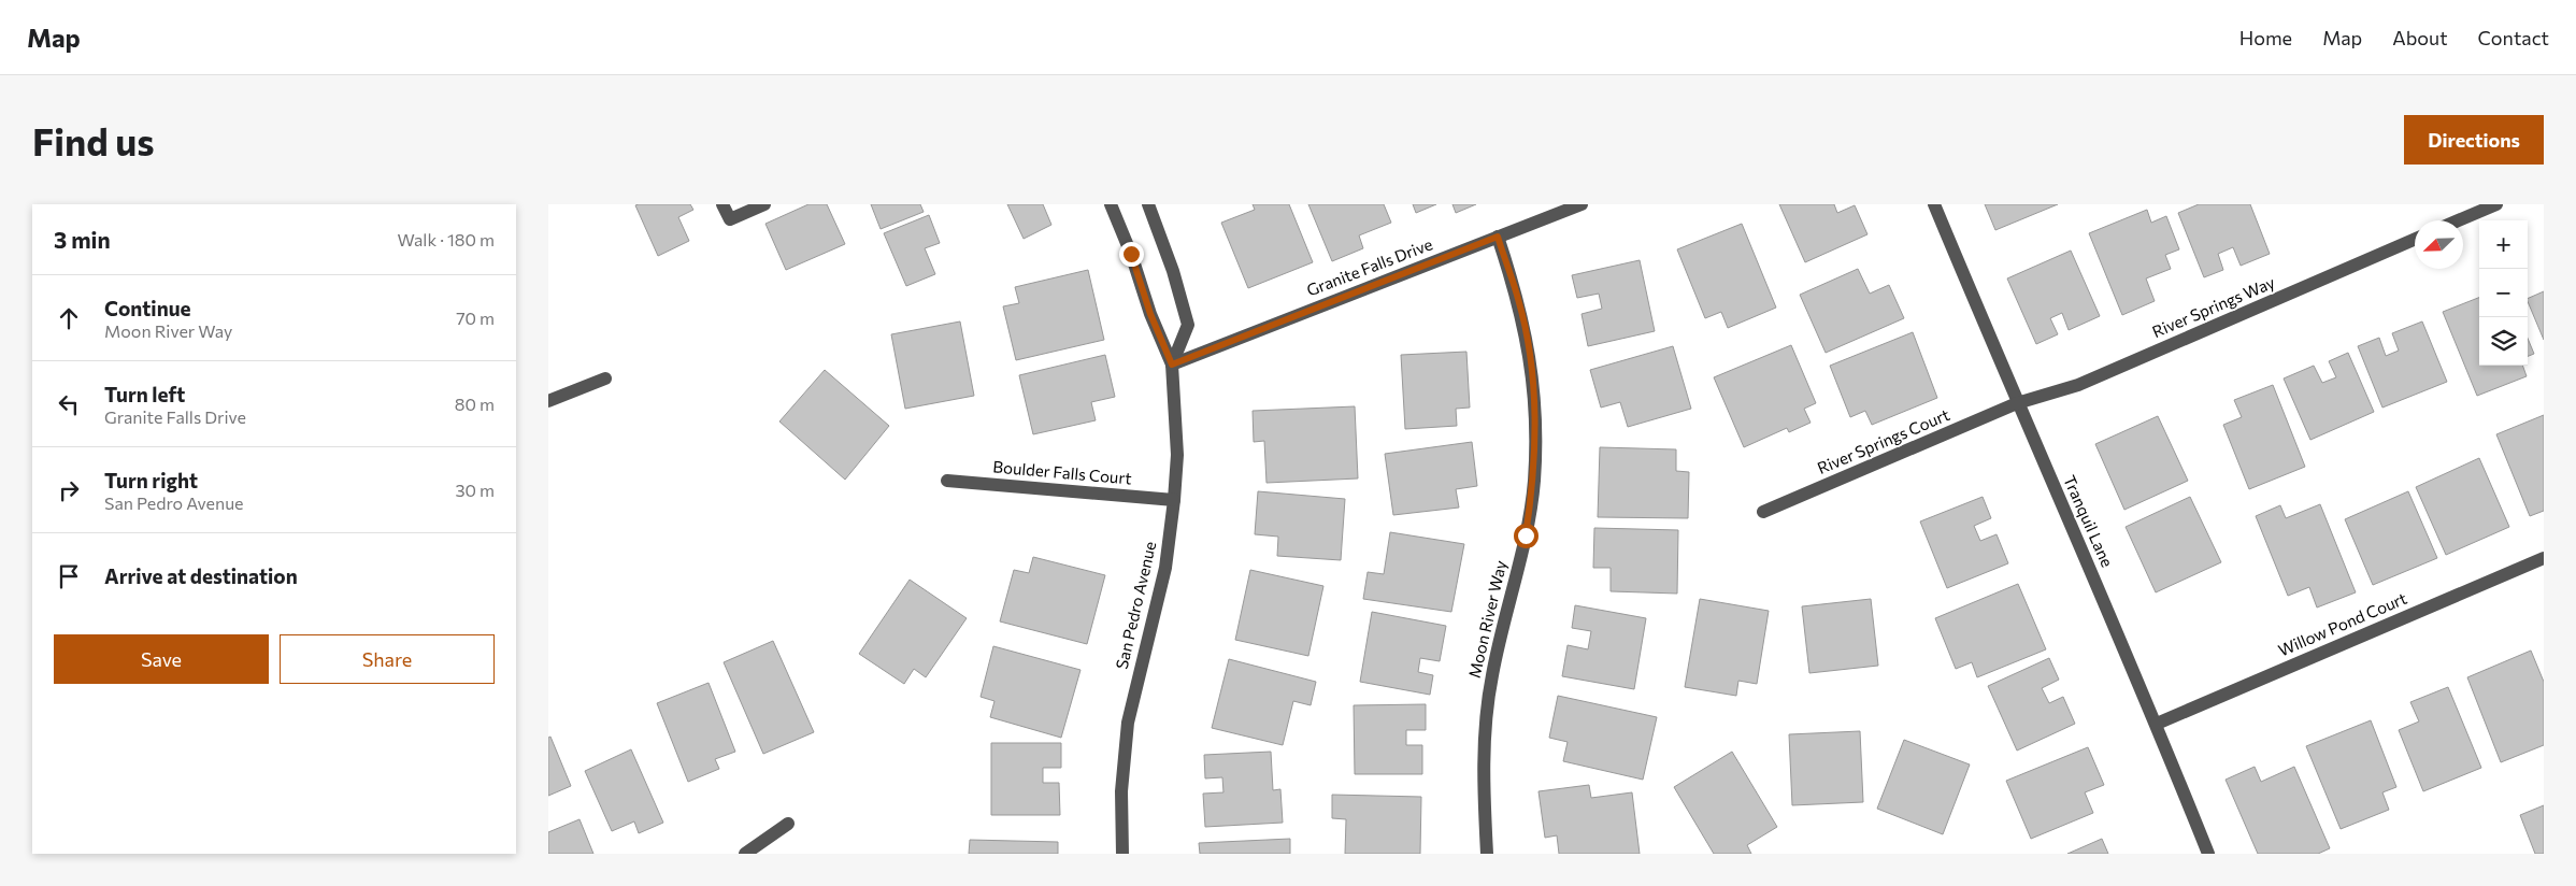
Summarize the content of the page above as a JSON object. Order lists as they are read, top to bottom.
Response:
{
  "streets": {
    "street": [
      "Granite Falls Drive",
      "River Springs Way",
      "River Springs Court",
      "Boulder Falls Court",
      "Tranquil Lane",
      "San Pedro Avenue",
      "Moon River Way",
      "Willow Pond Court"
    ]
  },
  "crossings": [
    ["Granite Falls Drive", "San Pedro Avenue"],
    ["Granite Falls Drive", "Moon River Way"],
    ["River Springs Way", "River Springs Court"],
    ["River Springs Way", "Tranquil Lane"],
    ["River Springs Court", "Tranquil Lane"],
    ["Boulder Falls Court", "San Pedro Avenue"],
    ["Tranquil Lane", "Willow Pond Court"]
  ],
  "north": "bottom left",
  "page": {
    "header": "Map",
    "nav": [
      "Home",
      "Map",
      "About",
      "Contact"
    ],
    "buttons": [
      "Directions",
      ["Save", "Share"]
    ],
    "title": "Find us",
    "heading": ["3 min", "Walk · 180 m"],
    "map_buttons": ["+", "−"],
    "list": [
      ["Continue", "Moon River Way", "70 m"],
      ["Turn left", "Granite Falls Drive", "80 m"],
      ["Turn right", "San Pedro Avenue", "30 m"],
      "Arrive at destination"
    ]
  }
}
